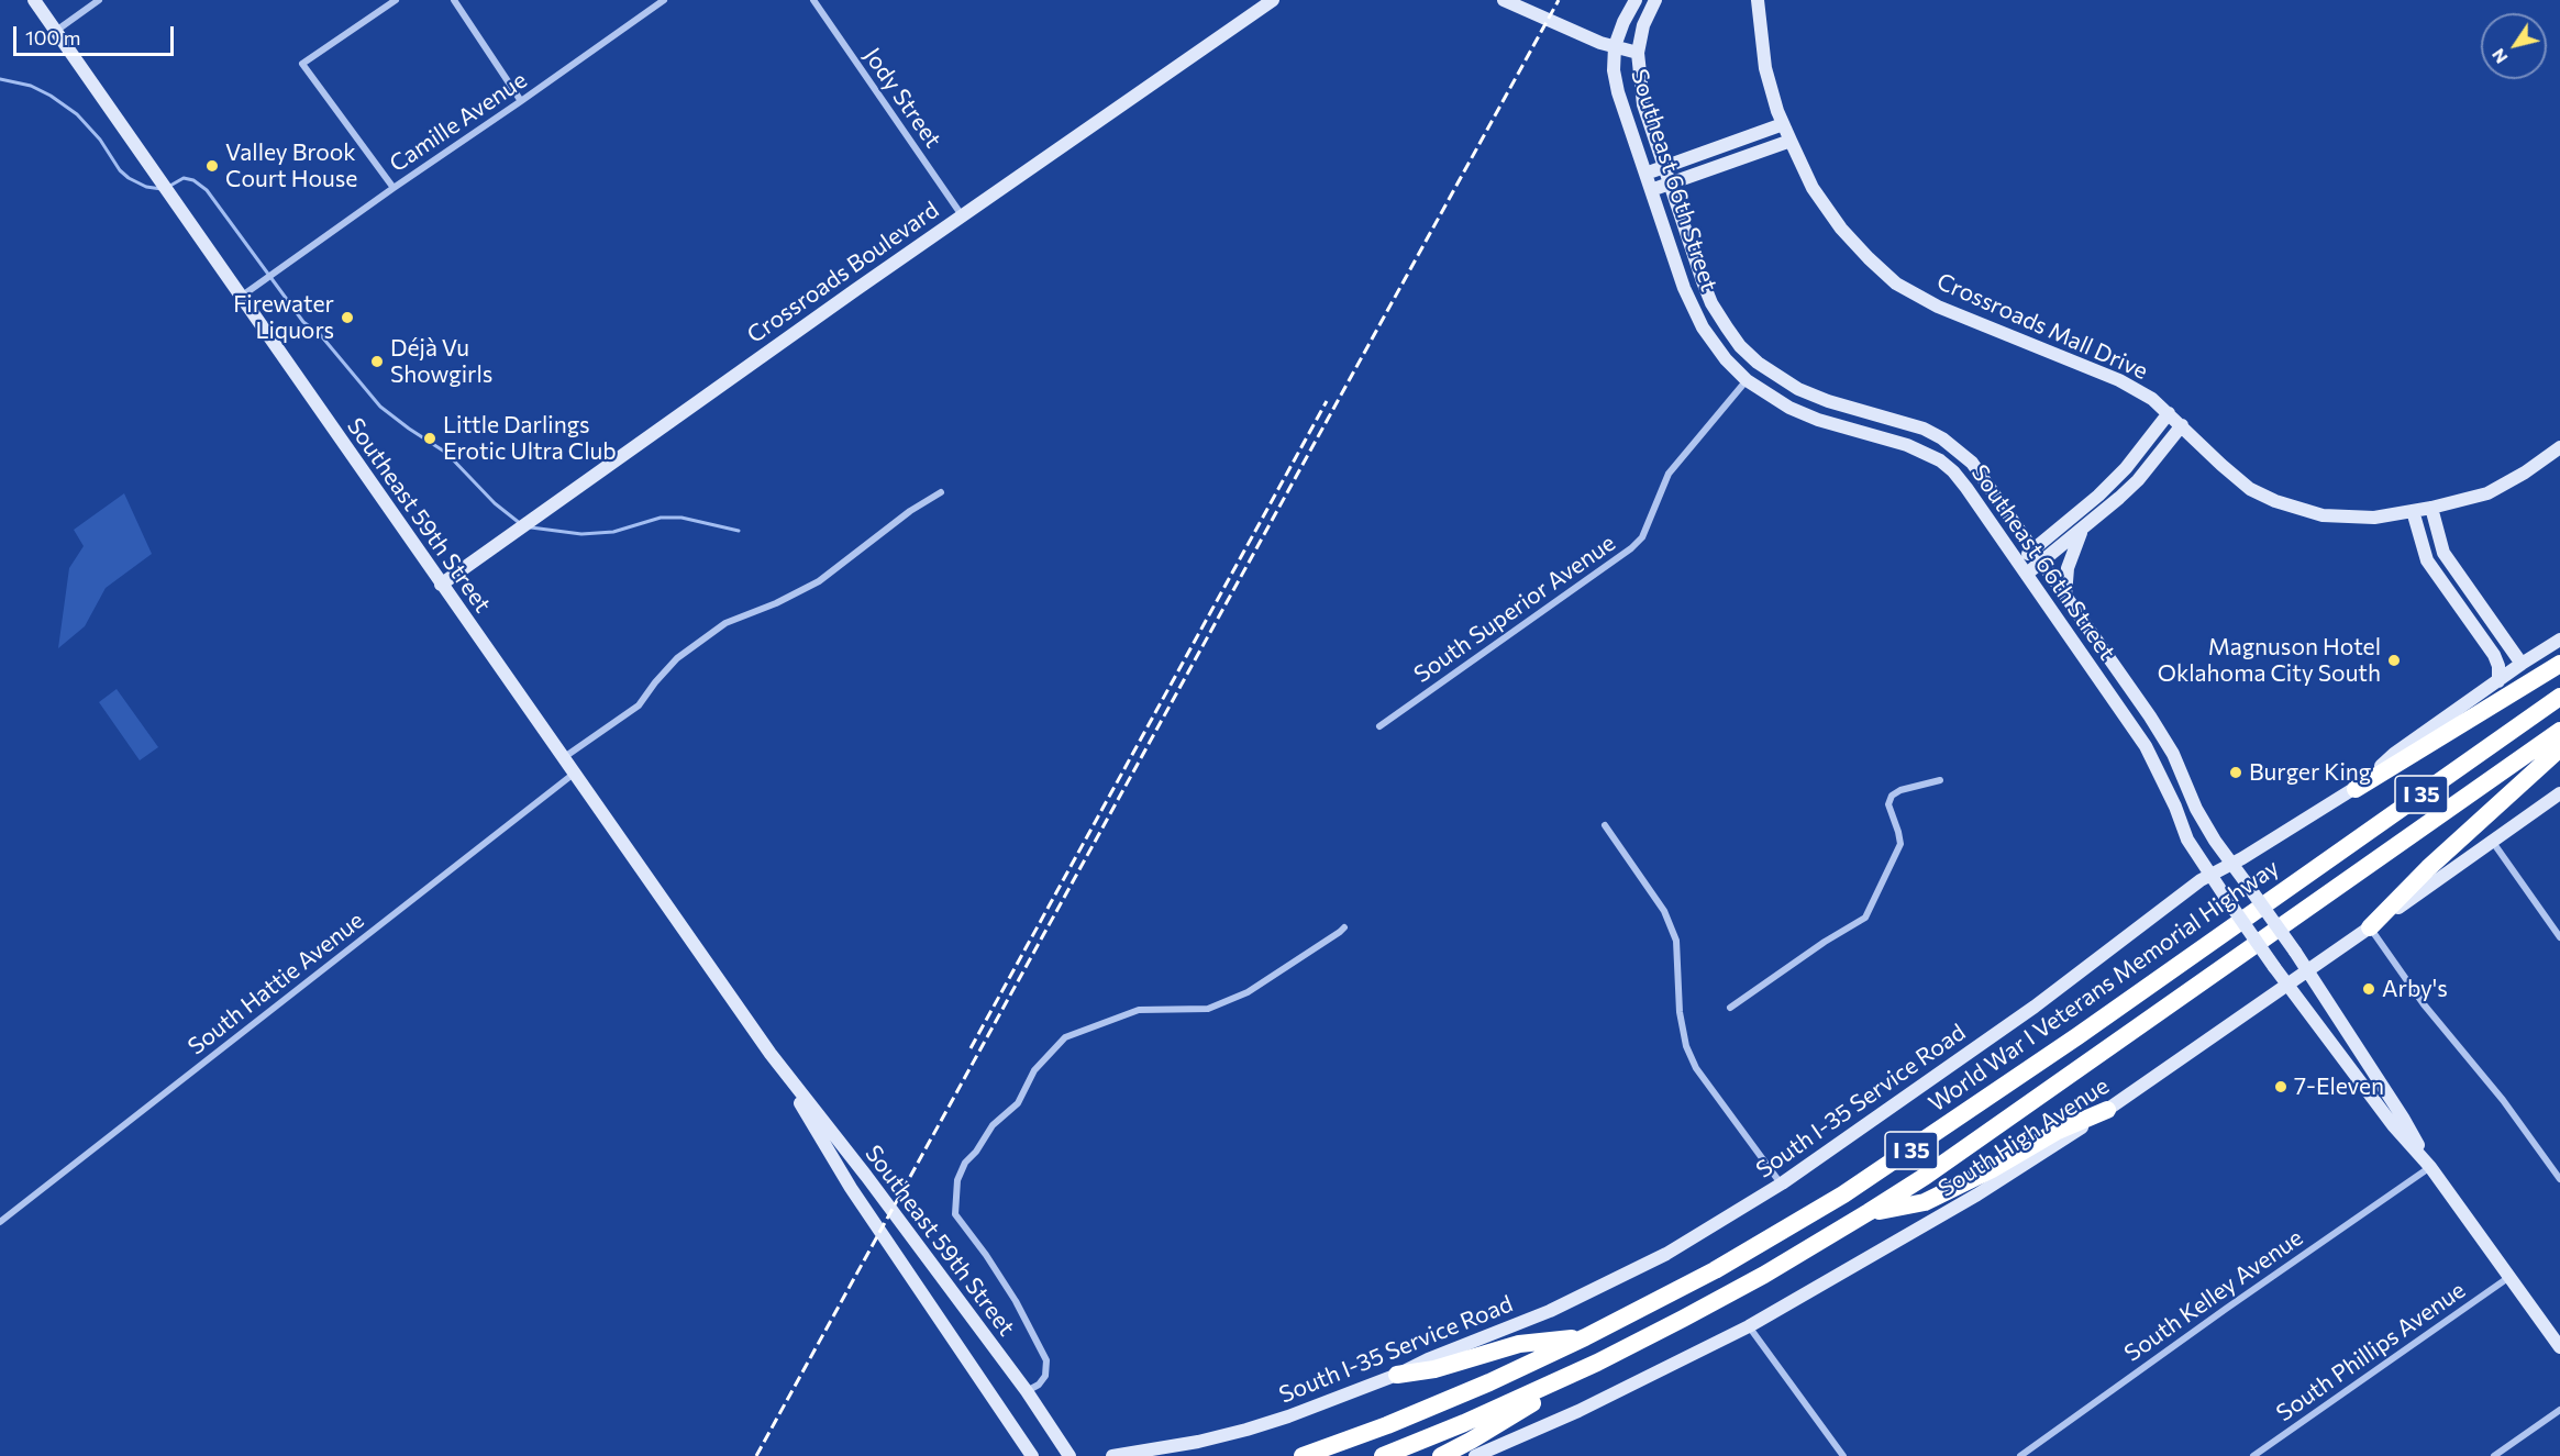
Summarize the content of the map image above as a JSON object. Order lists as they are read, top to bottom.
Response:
{
  "streets": {
    "highway": ["I 35", "World War I Veterans Memorial Highway"],
    "main road": [
      "Southeast 66th Street",
      "Crossroads Boulevard",
      "Crossroads Mall Drive",
      "Southeast 59th Street",
      "South I-35 Service Road",
      "South High Avenue"
    ],
    "street": [
      "Jody Street",
      "Camille Avenue",
      "South Superior Avenue",
      "South Hattie Avenue",
      "South Kelley Avenue",
      "South Phillips Avenue"
    ]
  },
  "crossings": [
    ["Jody Street", "Crossroads Boulevard"],
    ["Camille Avenue", "Southeast 59th Street"],
    ["Southeast 66th Street", "South Superior Avenue"],
    ["Southeast 66th Street", "South I-35 Service Road"],
    ["Southeast 66th Street", "South High Avenue"],
    ["Southeast 66th Street", "South Kelley Avenue"],
    ["Southeast 66th Street", "South Phillips Avenue"],
    ["Crossroads Boulevard", "Southeast 59th Street"],
    ["Southeast 59th Street", "South Hattie Avenue"]
  ],
  "places": [
    "Valley Brook Court House",
    "Firewater Liquors",
    "Déjà Vu Showgirls",
    "Little Darlings Erotic Ultra Club",
    "Magnuson Hotel Oklahoma City South",
    "Burger King",
    "Arby's",
    "7-Eleven"
  ],
  "scale_bar": "100 m",
  "north": "bottom left"
}
